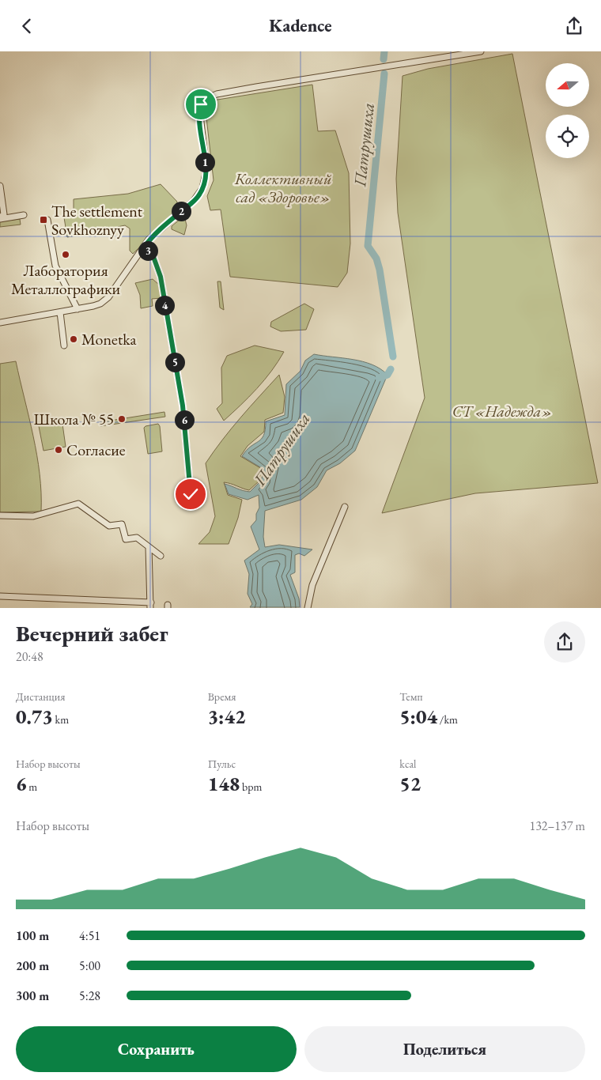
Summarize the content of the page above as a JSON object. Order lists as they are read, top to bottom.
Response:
{
  "water": ["Патрушиха"],
  "parks": ["Коллективный сад «Здоровье»", "СТ «Надежда»"],
  "places": {
    "transit": ["The settlement Sovkhoznyy"],
    "other": [
      "Лаборатория Металлографики",
      "Monetka",
      "Школа № 55",
      "Согласие"
    ]
  },
  "north": "left",
  "page": {
    "header": "Kadence",
    "pins": [
      "1",
      "2",
      "3",
      "4",
      "5",
      "6"
    ],
    "heading": ["Вечерний забег", "20:48"],
    "stats": [
      ["Дистанция", "0.73 km"],
      ["Время", "3:42"],
      ["Темп", "5:04 /km"],
      ["Набор высоты", "6 m"],
      ["Пульс", "148 bpm"],
      ["kcal", "52"]
    ],
    "chart": ["Набор высоты", "132–137 m"],
    "list": [
      {
        "name": "100 m",
        "note": "4:51"
      },
      {
        "name": "200 m",
        "note": "5:00"
      },
      {
        "name": "300 m",
        "note": "5:28"
      }
    ],
    "buttons": ["Сохранить", "Поделиться"]
  }
}
